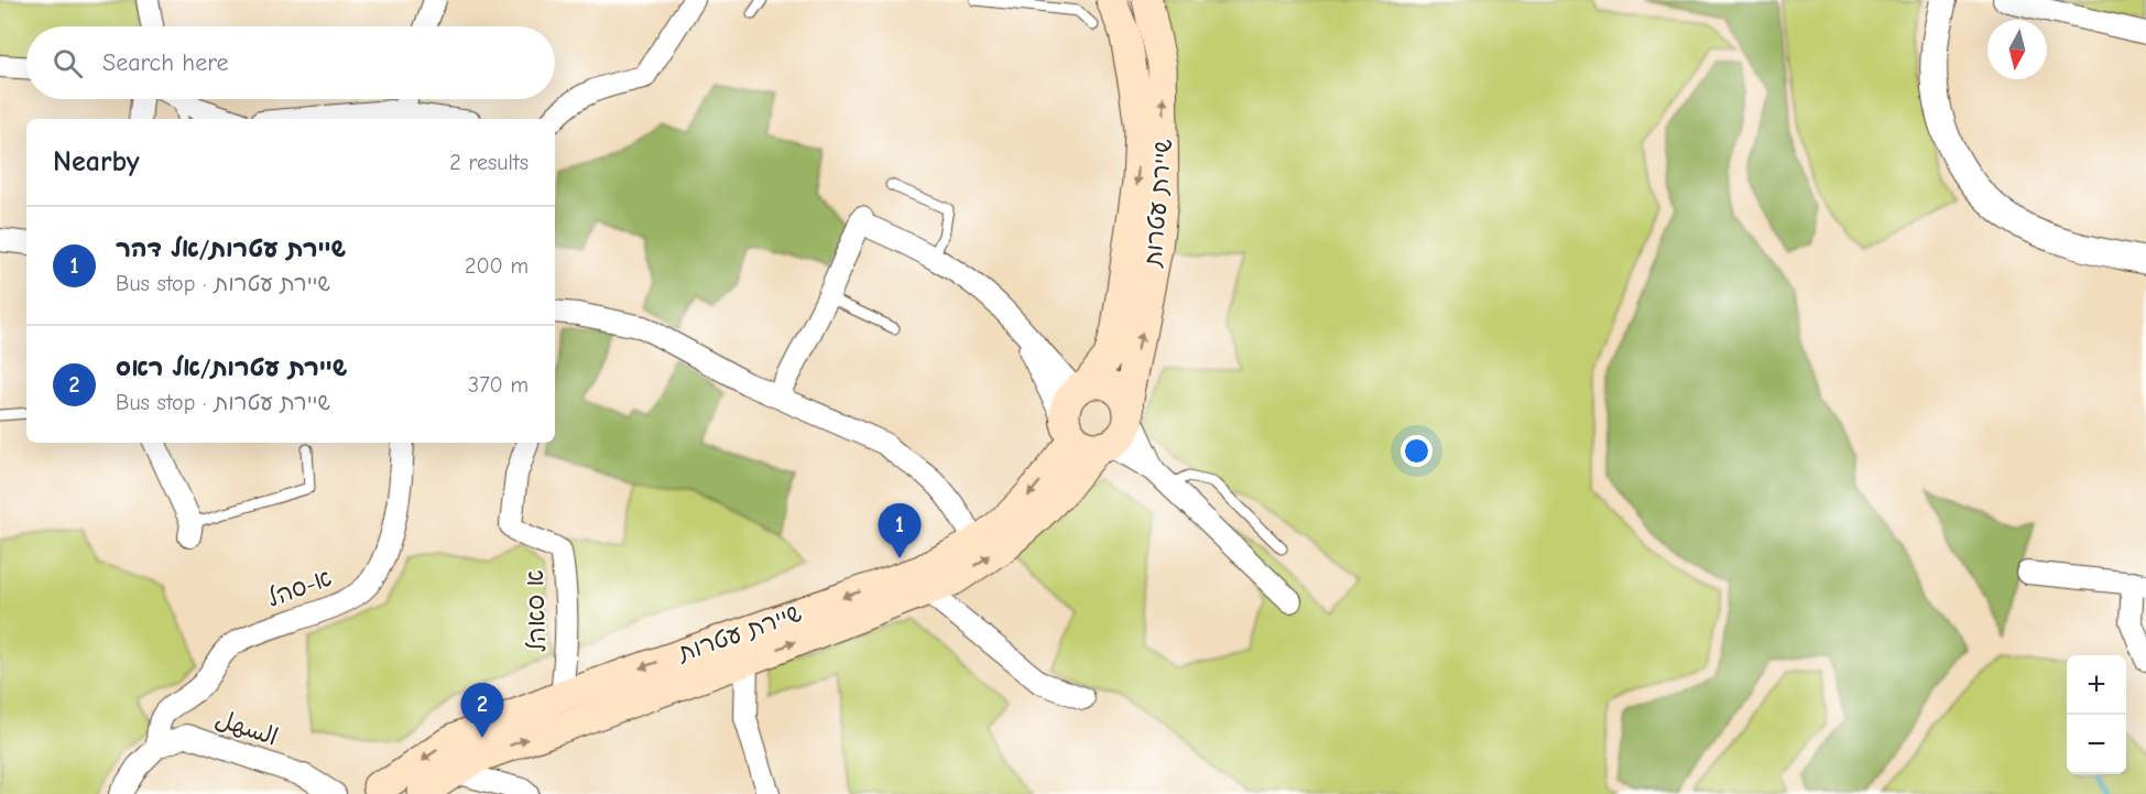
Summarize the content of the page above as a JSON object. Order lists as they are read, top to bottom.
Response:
{
  "streets": {
    "main road": ["שיירת עטרות"],
    "street": ["א-סהל", "א סאהל", "السهل"]
  },
  "crossings": [
    ["שיירת עטרות", "א סאהל"],
    ["א-סהל", "السهل"]
  ],
  "north": "bottom",
  "page": {
    "search": "Search here",
    "heading": ["Nearby", "2 results"],
    "list": [
      {
        "mark": "1",
        "name": "שיירת עטרות/אל דהר",
        "note": "Bus stop · שיירת עטרות",
        "value": "200 m"
      },
      {
        "mark": "2",
        "name": "שיירת עטרות/אל ראס",
        "note": "Bus stop · שיירת עטרות",
        "value": "370 m"
      }
    ],
    "pins": ["1", "2"],
    "map_buttons": ["+", "−"]
  }
}
